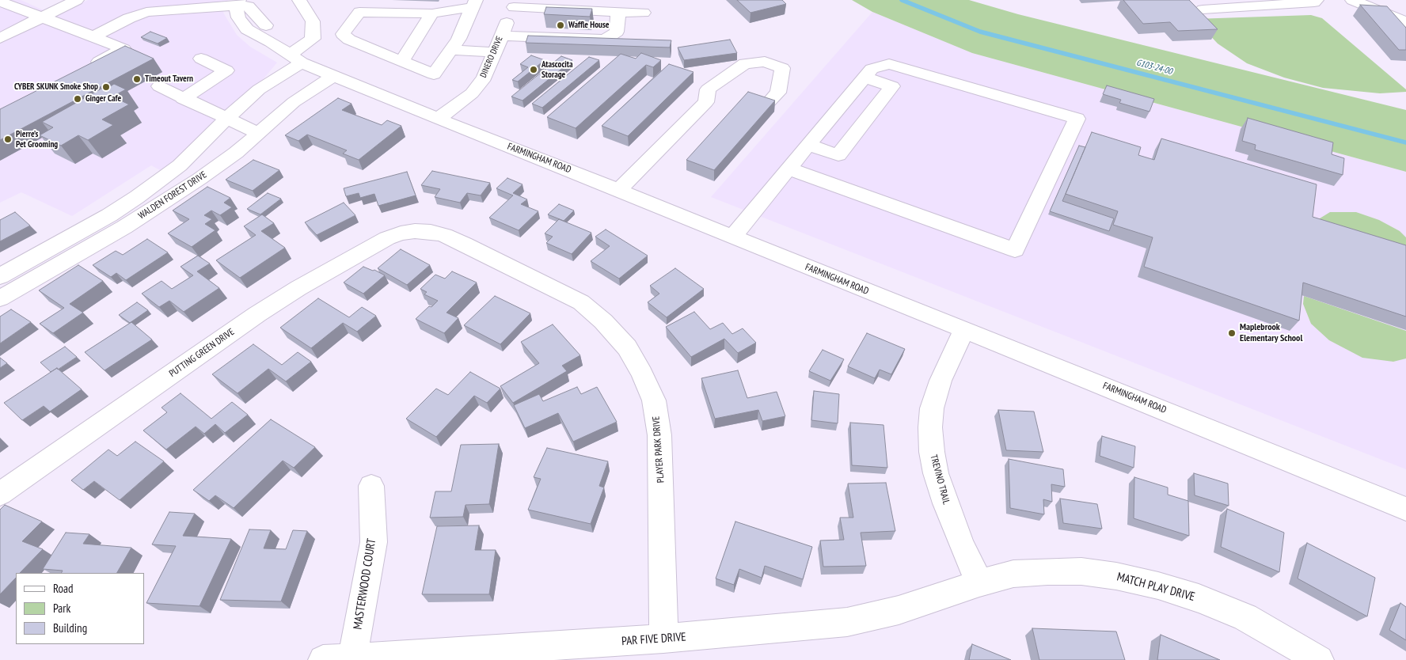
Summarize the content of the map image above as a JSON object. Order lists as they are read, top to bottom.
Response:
{
  "streets": {
    "street": [
      "DINERO DRIVE",
      "FARMINGHAM ROAD",
      "WALDEN FOREST DRIVE",
      "PUTTING GREEN DRIVE",
      "PLAYER PARK DRIVE",
      "TREVINO TRAIL",
      "MASTERWOOD COURT",
      "MATCH PLAY DRIVE",
      "PAR FIVE DRIVE"
    ]
  },
  "crossings": [
    ["DINERO DRIVE", "FARMINGHAM ROAD"],
    ["FARMINGHAM ROAD", "WALDEN FOREST DRIVE"],
    ["FARMINGHAM ROAD", "TREVINO TRAIL"],
    ["PUTTING GREEN DRIVE", "PLAYER PARK DRIVE"],
    ["PLAYER PARK DRIVE", "PAR FIVE DRIVE"],
    ["TREVINO TRAIL", "MATCH PLAY DRIVE"],
    ["TREVINO TRAIL", "PAR FIVE DRIVE"],
    ["MASTERWOOD COURT", "PAR FIVE DRIVE"],
    ["MATCH PLAY DRIVE", "PAR FIVE DRIVE"]
  ],
  "water": ["G103-24-00"],
  "places": [
    "Waffle House",
    "Atascocita Storage",
    "Timeout Tavern",
    "CYBER SKUNK Smoke Shop",
    "Ginger Cafe",
    "Pierre’s Pet Grooming",
    "Maplebrook Elementary School"
  ],
  "legend": ["Road", "Park", "Building"]
}
